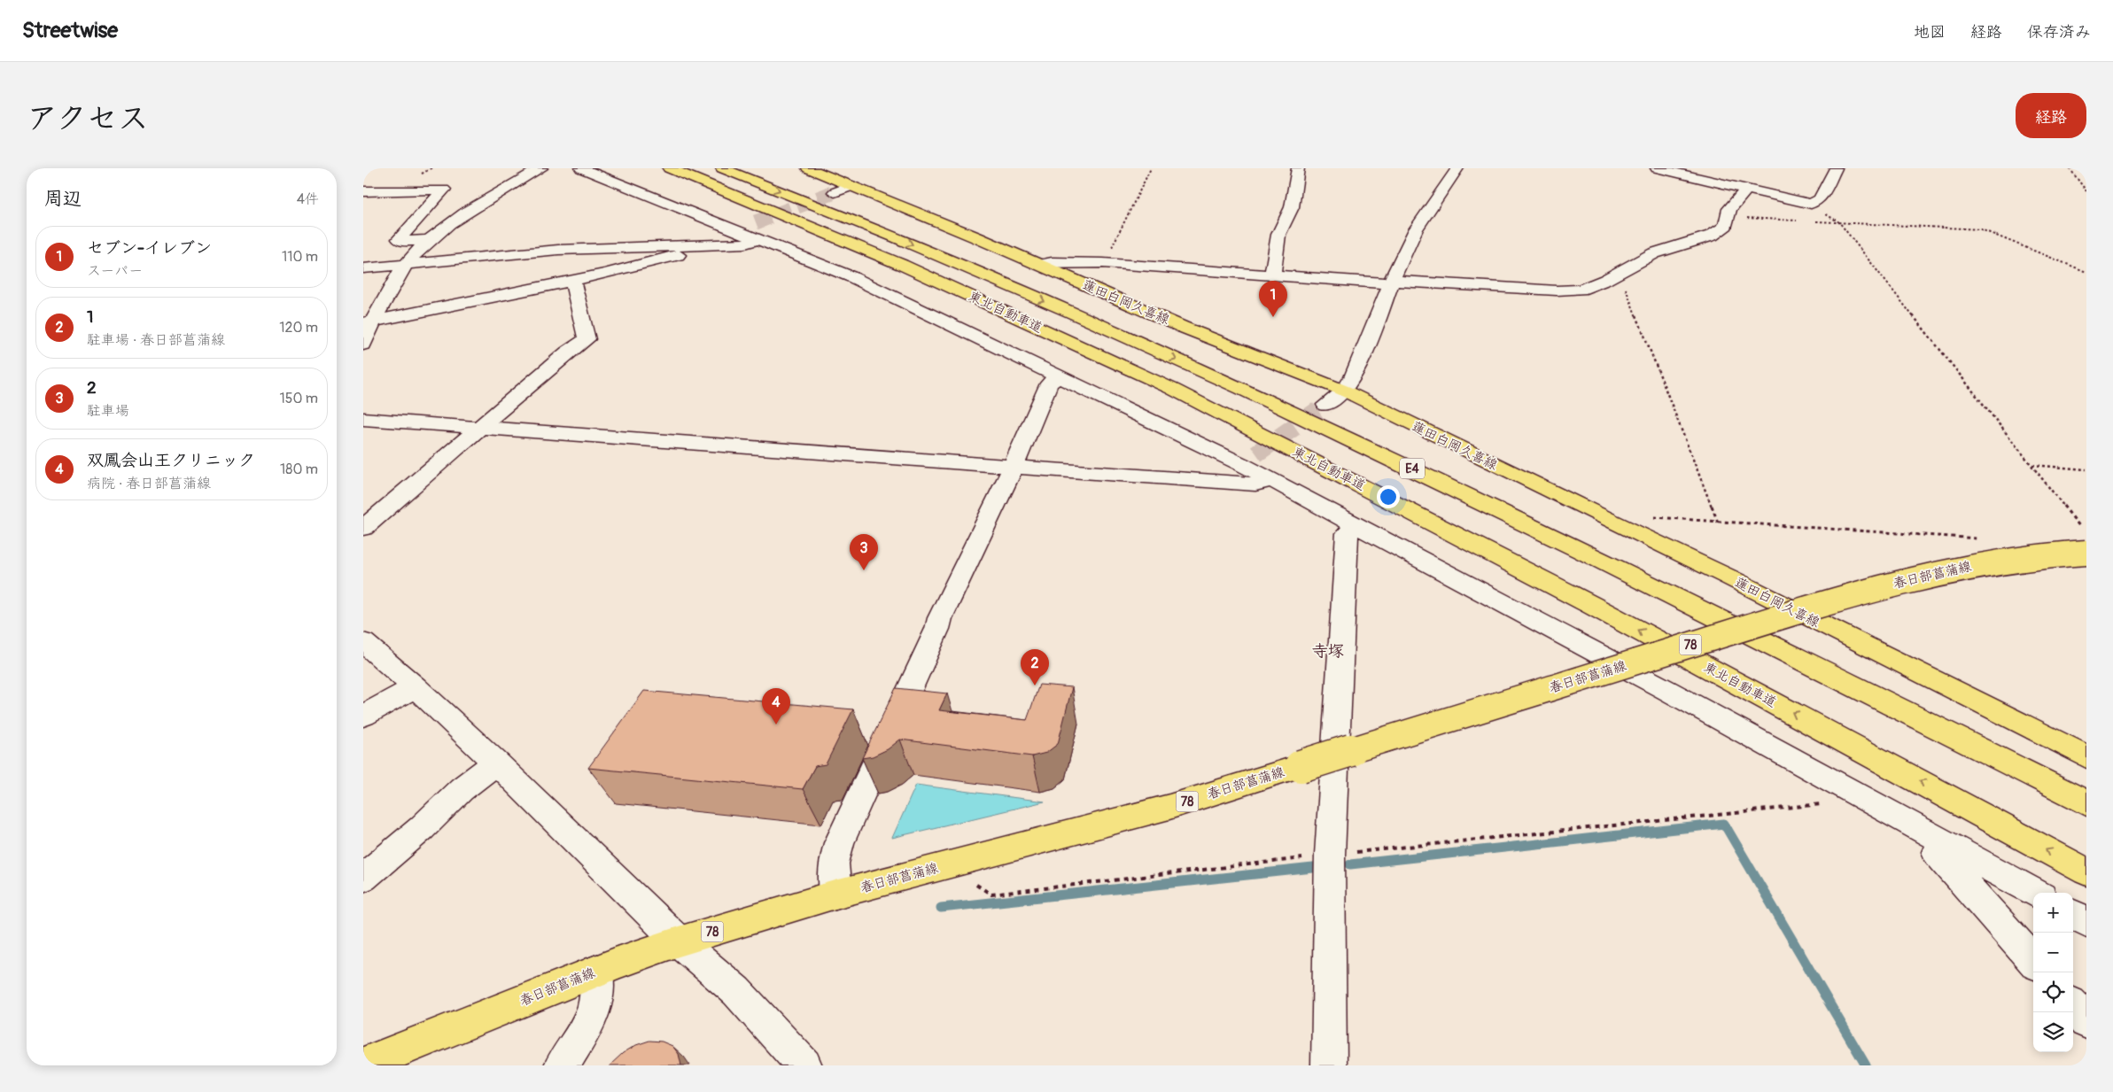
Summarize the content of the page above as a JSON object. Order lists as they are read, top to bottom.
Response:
{
  "streets": {
    "main road": [
      "蓮田白岡久喜線",
      "東北自動車道",
      "E4",
      "春日部菖蒲線",
      "78"
    ]
  },
  "districts": ["寺塚"],
  "page": {
    "header": "Streetwise",
    "nav": ["地図", "経路", "保存済み"],
    "title": "アクセス",
    "buttons": "経路",
    "heading": ["周辺", "4件"],
    "list": [
      {
        "mark": "1",
        "name": "セブン-イレブン",
        "note": "スーパー",
        "value": "110 m"
      },
      {
        "mark": "2",
        "name": "1",
        "note": "駐車場 · 春日部菖蒲線",
        "value": "120 m"
      },
      {
        "mark": "3",
        "name": "2",
        "note": "駐車場",
        "value": "150 m"
      },
      {
        "mark": "4",
        "name": "双鳳会山王クリニック",
        "note": "病院 · 春日部菖蒲線",
        "value": "180 m"
      }
    ],
    "pins": [
      "1",
      "3",
      "2",
      "4"
    ],
    "map_buttons": ["+", "−"]
  }
}
